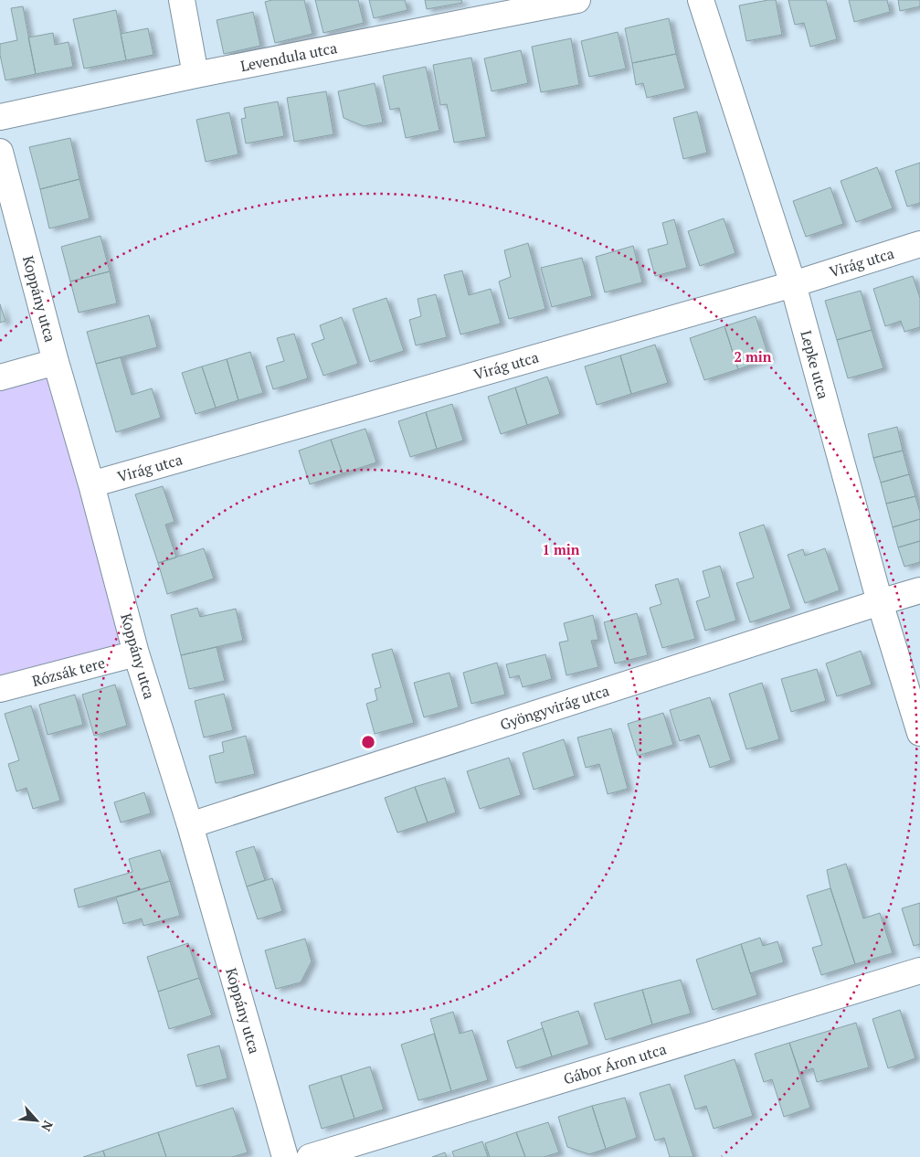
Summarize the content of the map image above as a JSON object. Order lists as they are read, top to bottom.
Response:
{
  "streets": {
    "street": [
      "Levendula utca",
      "Virág utca",
      "Koppány utca",
      "Lepke utca",
      "Rózsák tere",
      "Gyöngyvirág utca",
      "Gábor Áron utca"
    ]
  },
  "crossings": [
    ["Virág utca", "Koppány utca"],
    ["Virág utca", "Lepke utca"],
    ["Koppány utca", "Rózsák tere"],
    ["Koppány utca", "Gyöngyvirág utca"],
    ["Lepke utca", "Gyöngyvirág utca"]
  ],
  "north": "bottom right",
  "rings": ["2 min", "1 min"]
}
